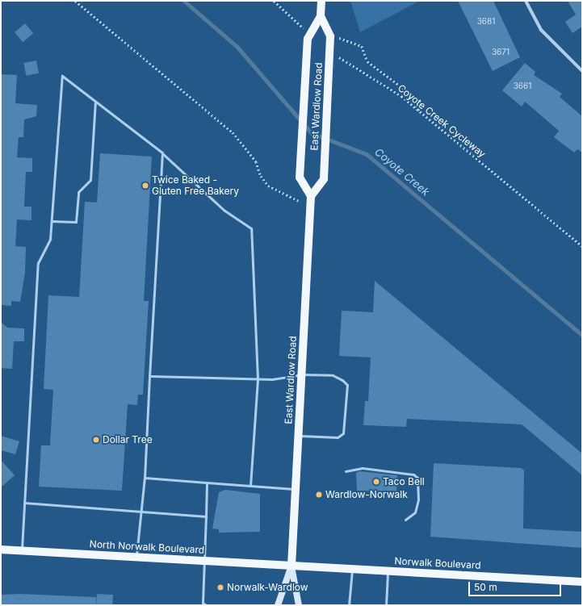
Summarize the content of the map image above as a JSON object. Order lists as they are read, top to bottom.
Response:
{
  "streets": {
    "main road": ["East Wardlow Road", "North Norwalk Boulevard", "Norwalk Boulevard"],
    "path": ["Coyote Creek Cycleway"]
  },
  "crossings": [
    ["East Wardlow Road", "North Norwalk Boulevard"],
    ["East Wardlow Road", "Norwalk Boulevard"],
    ["North Norwalk Boulevard", "Norwalk Boulevard"]
  ],
  "water": ["Coyote Creek"],
  "places": [
    "Twice Baked - Gluten Free Bakery",
    "Dollar Tree",
    "Taco Bell",
    "Wardlow-Norwalk",
    "Norwalk-Wardlow"
  ],
  "house_numbers": ["3681", "3671", "3661"],
  "scale_bar": "50 m"
}
